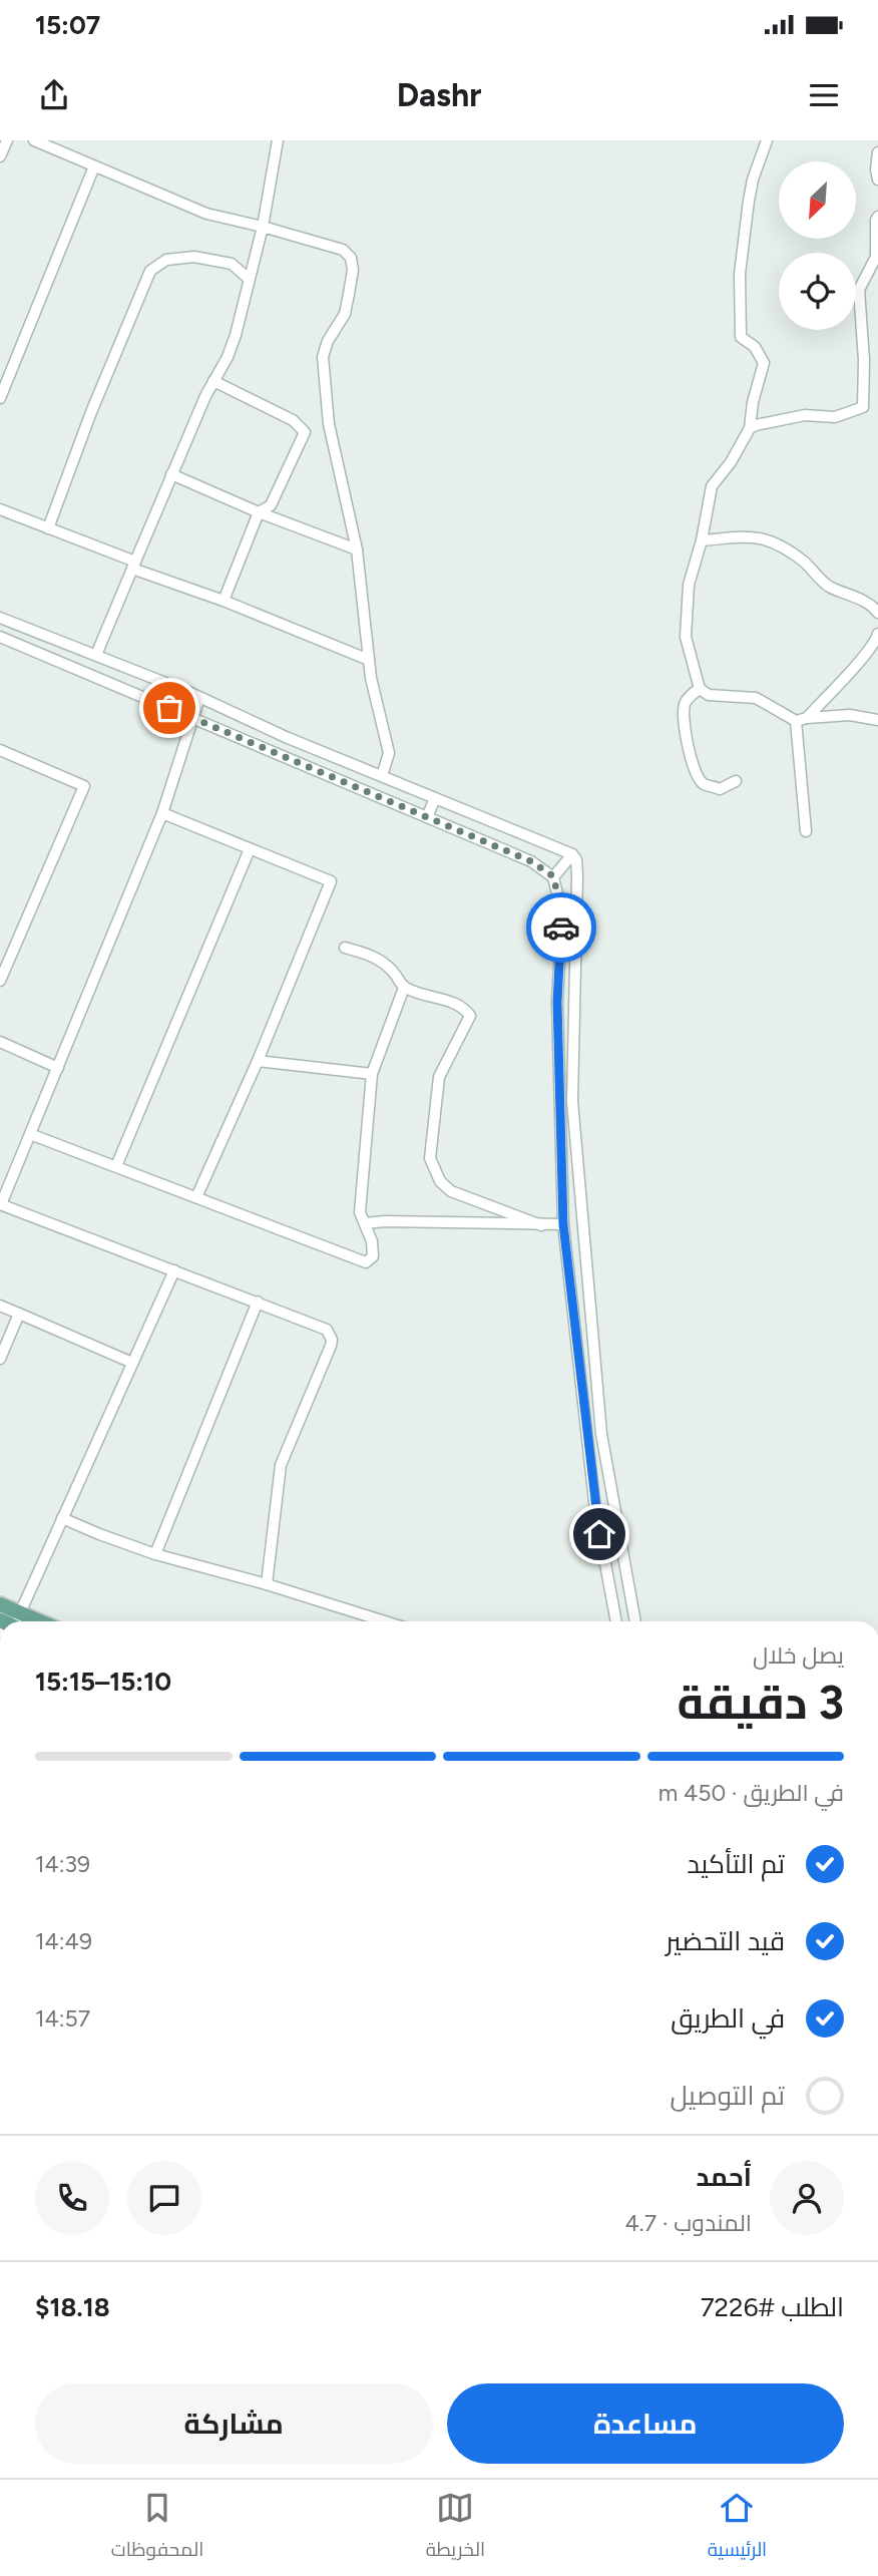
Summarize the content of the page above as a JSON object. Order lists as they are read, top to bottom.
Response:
{
  "north": "bottom left",
  "page": {
    "status": "15:07",
    "header": "Dashr",
    "heading": ["3 دقيقة", "يصل خلال", "15:10–15:15"],
    "panel": [
      "أحمد",
      "المندوب · 4.7",
      "الطلب #7226",
      "$18.18"
    ],
    "bar": "في الطريق · 450 m",
    "list": [
      ["تم التأكيد", "14:39"],
      ["قيد التحضير", "14:49"],
      ["في الطريق", "14:57"],
      "تم التوصيل"
    ],
    "buttons": ["مساعدة", "مشاركة"],
    "tabs": ["الرئيسية", "الخريطة", "المحفوظات"]
  }
}
